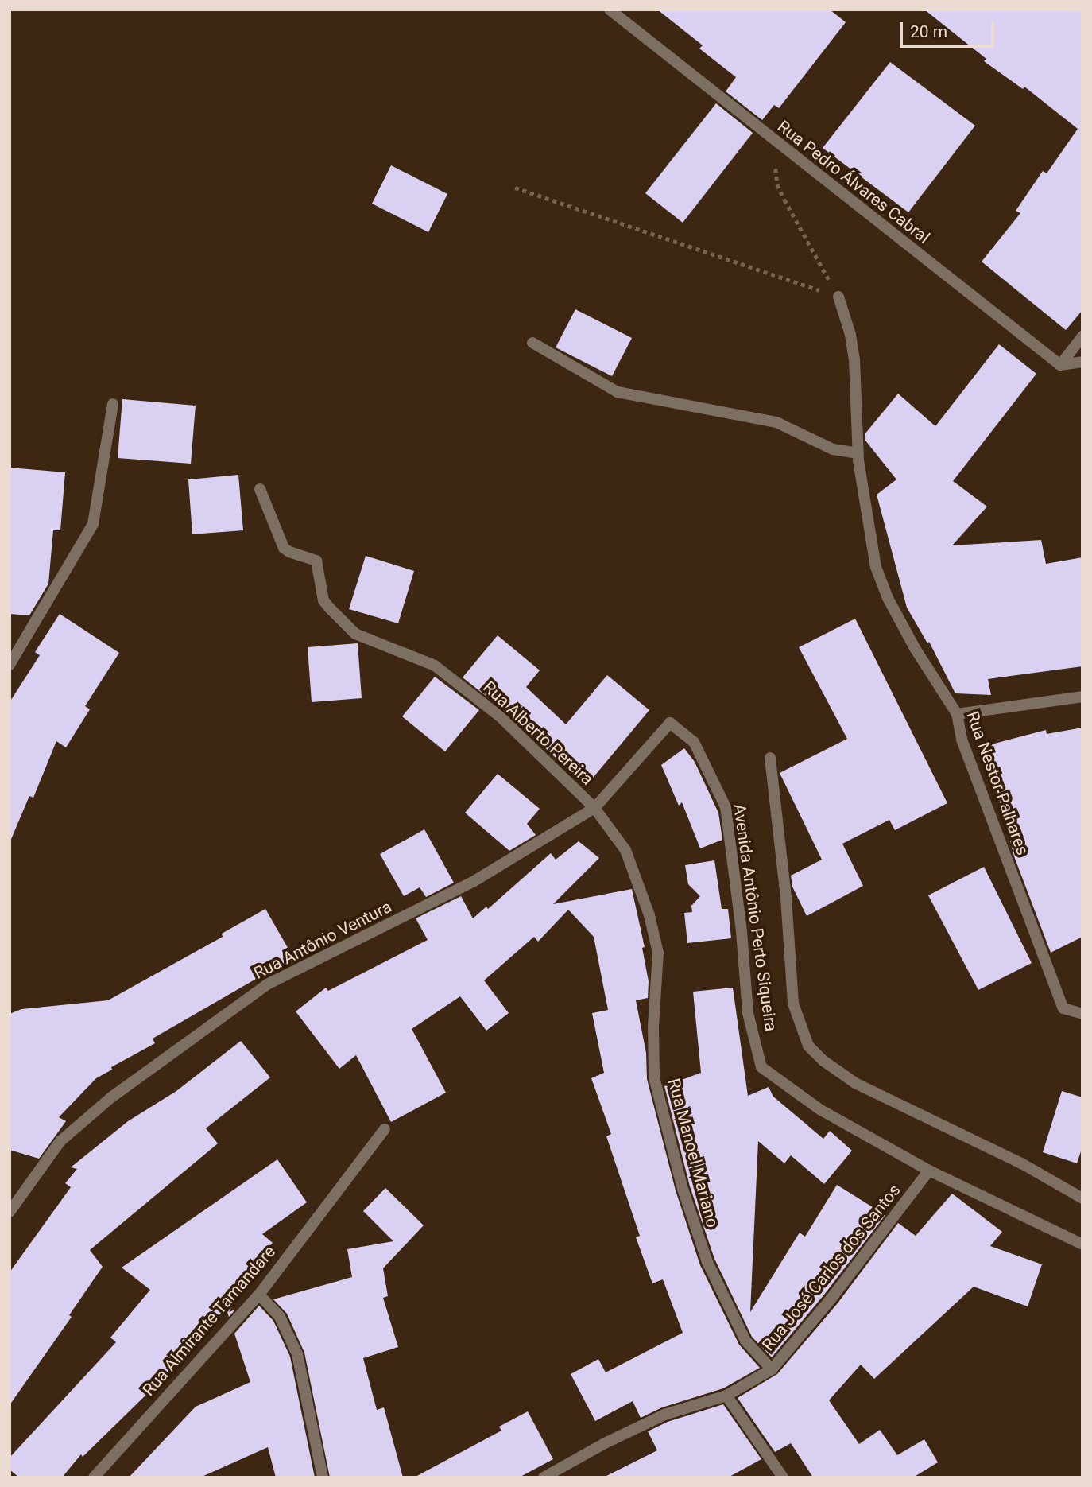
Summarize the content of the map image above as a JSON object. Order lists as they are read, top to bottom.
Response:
{
  "streets": {
    "street": [
      "Rua Pedro Álvares Cabral",
      "Rua Alberto Pereira",
      "Rua Nestor Palhares",
      "Avenida Antônio Perto Siqueira",
      "Rua Antônio Ventura",
      "Rua Manoel Mariano",
      "Rua José Carlos dos Santos",
      "Rua Almirante Tamandare"
    ]
  },
  "crossings": [
    ["Rua Alberto Pereira", "Rua Antônio Ventura"],
    ["Rua Alberto Pereira", "Rua Manoel Mariano"],
    ["Avenida Antônio Perto Siqueira", "Rua Antônio Ventura"],
    ["Avenida Antônio Perto Siqueira", "Rua José Carlos dos Santos"],
    ["Rua Antônio Ventura", "Rua Manoel Mariano"],
    ["Rua Manoel Mariano", "Rua José Carlos dos Santos"]
  ],
  "scale_bar": "20 m"
}
